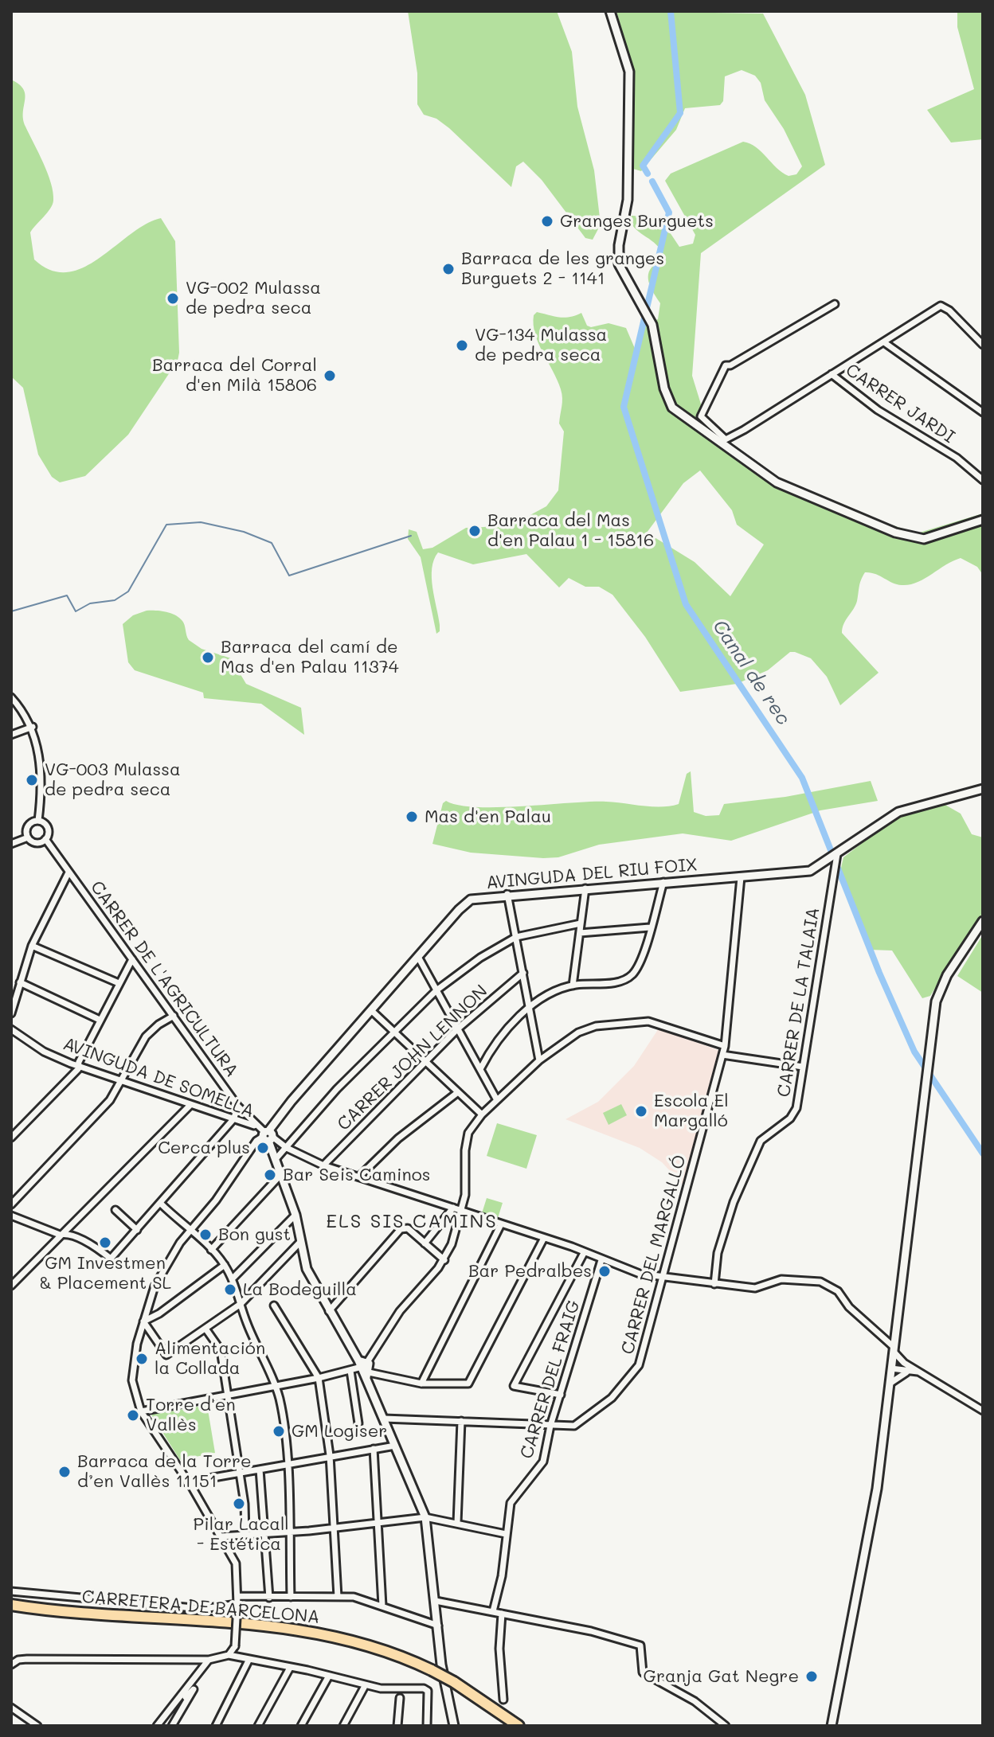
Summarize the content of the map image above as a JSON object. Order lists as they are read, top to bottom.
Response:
{
  "streets": {
    "highway": ["CARRETERA DE BARCELONA"],
    "street": [
      "CARRER JARDI",
      "AVINGUDA DEL RIU FOIX",
      "CARRER DE L'AGRICULTURA",
      "CARRER DE LA TALAIA",
      "CARRER JOHN LENNON",
      "AVINGUDA DE SOMELLA",
      "CARRER DEL MARGALLÓ",
      "CARRER DEL FRAIG"
    ]
  },
  "crossings": [
    ["AVINGUDA DEL RIU FOIX", "CARRER DE L'AGRICULTURA"],
    ["AVINGUDA DEL RIU FOIX", "CARRER DE LA TALAIA"],
    ["AVINGUDA DEL RIU FOIX", "AVINGUDA DE SOMELLA"],
    ["AVINGUDA DEL RIU FOIX", "CARRER DEL MARGALLÓ"],
    ["CARRER DE L'AGRICULTURA", "AVINGUDA DE SOMELLA"],
    ["CARRER DEL MARGALLÓ", "CARRER DEL FRAIG"]
  ],
  "districts": ["ELS SIS CAMINS"],
  "water": ["Canal de rec"],
  "places": [
    "Granges Burguets",
    "Barraca de les granges Burguets 2 - 1141",
    "VG-002 Mulassa de pedra seca",
    "VG-134 Mulassa de pedra seca",
    "Barraca del Corral d'en Milà 15806",
    "Barraca del Mas d'en Palau 1 - 15816",
    "Barraca del camí de Mas d'en Palau 11374",
    "VG-003 Mulassa de pedra seca",
    "Mas d'en Palau",
    "Escola El Margalló",
    "Cerca plus",
    "Bar Seis Caminos",
    "Bon gust",
    "GM Investmen & Placement SL",
    "Bar Pedralbes",
    "La Bodeguilla",
    "Alimentación la Collada",
    "Torre d'en Vallès",
    "GM Logiser",
    "Barraca de la Torre d’en Vallès 11151",
    "Pilar Lacal - Estética",
    "Granja Gat Negre"
  ]
}
